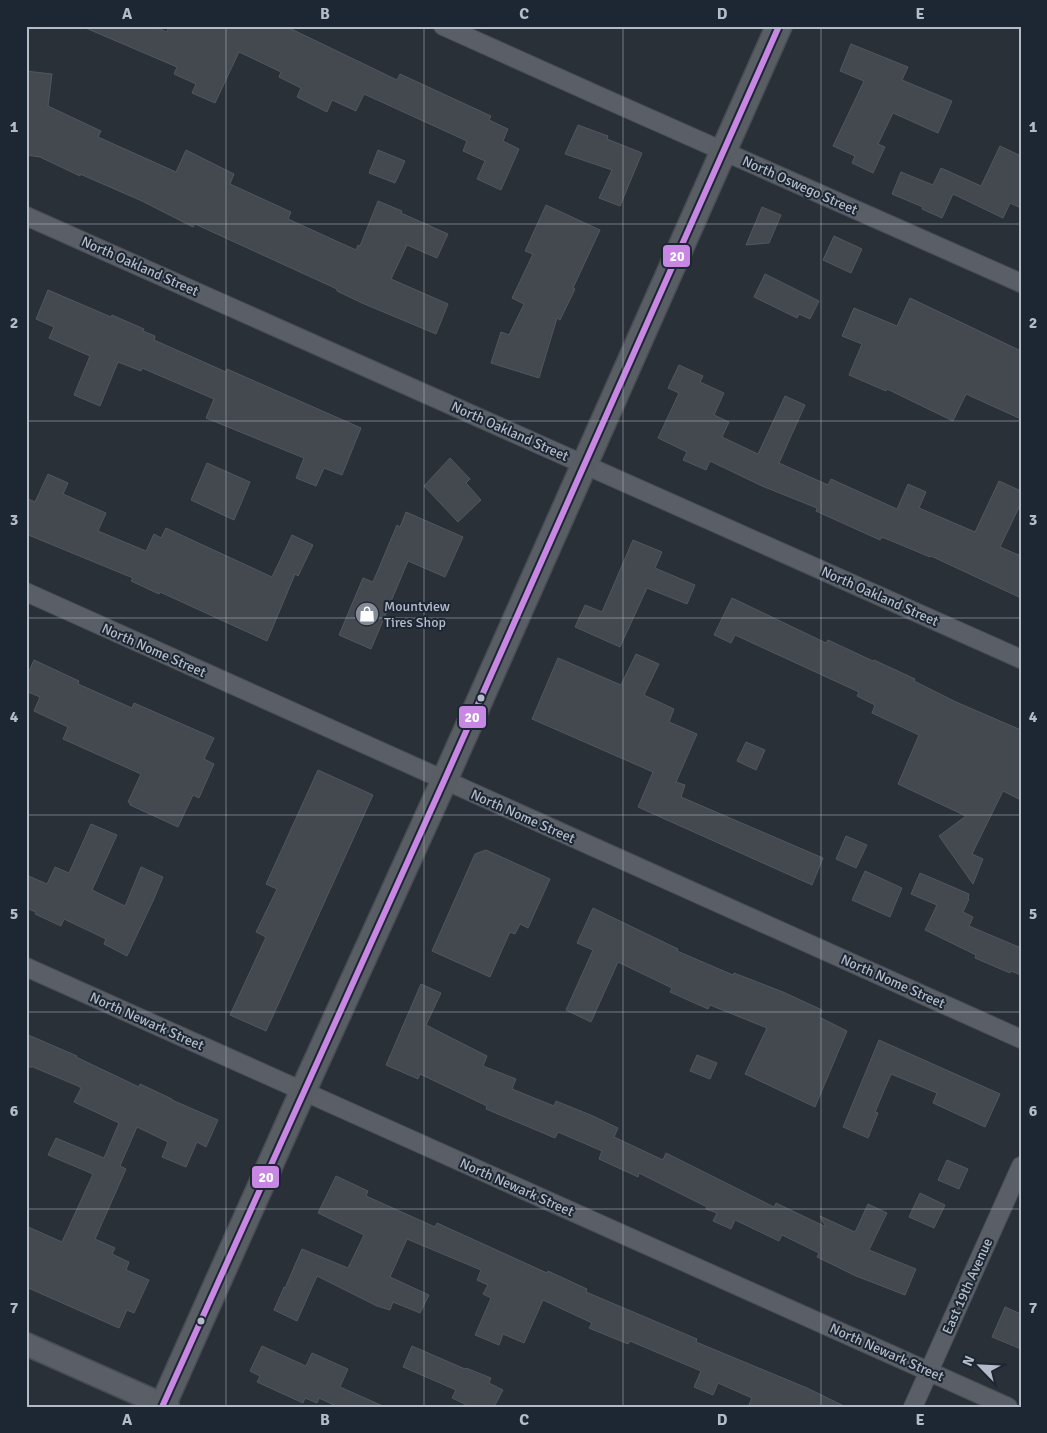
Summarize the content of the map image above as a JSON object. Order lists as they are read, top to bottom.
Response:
{
  "streets": {
    "street": [
      "North Oswego Street",
      "North Oakland Street",
      "North Nome Street",
      "North Newark Street",
      "East 19th Avenue"
    ]
  },
  "crossings": [
    ["North Newark Street", "East 19th Avenue"]
  ],
  "places": {
    "shop": ["Mountview Tires Shop"]
  },
  "lines": ["transit line 20"],
  "north": "top left",
  "grid": {
    "columns": [
      "A",
      "B",
      "C",
      "D",
      "E"
    ],
    "rows": [
      "1",
      "2",
      "3",
      "4",
      "5",
      "6",
      "7"
    ]
  }
}
